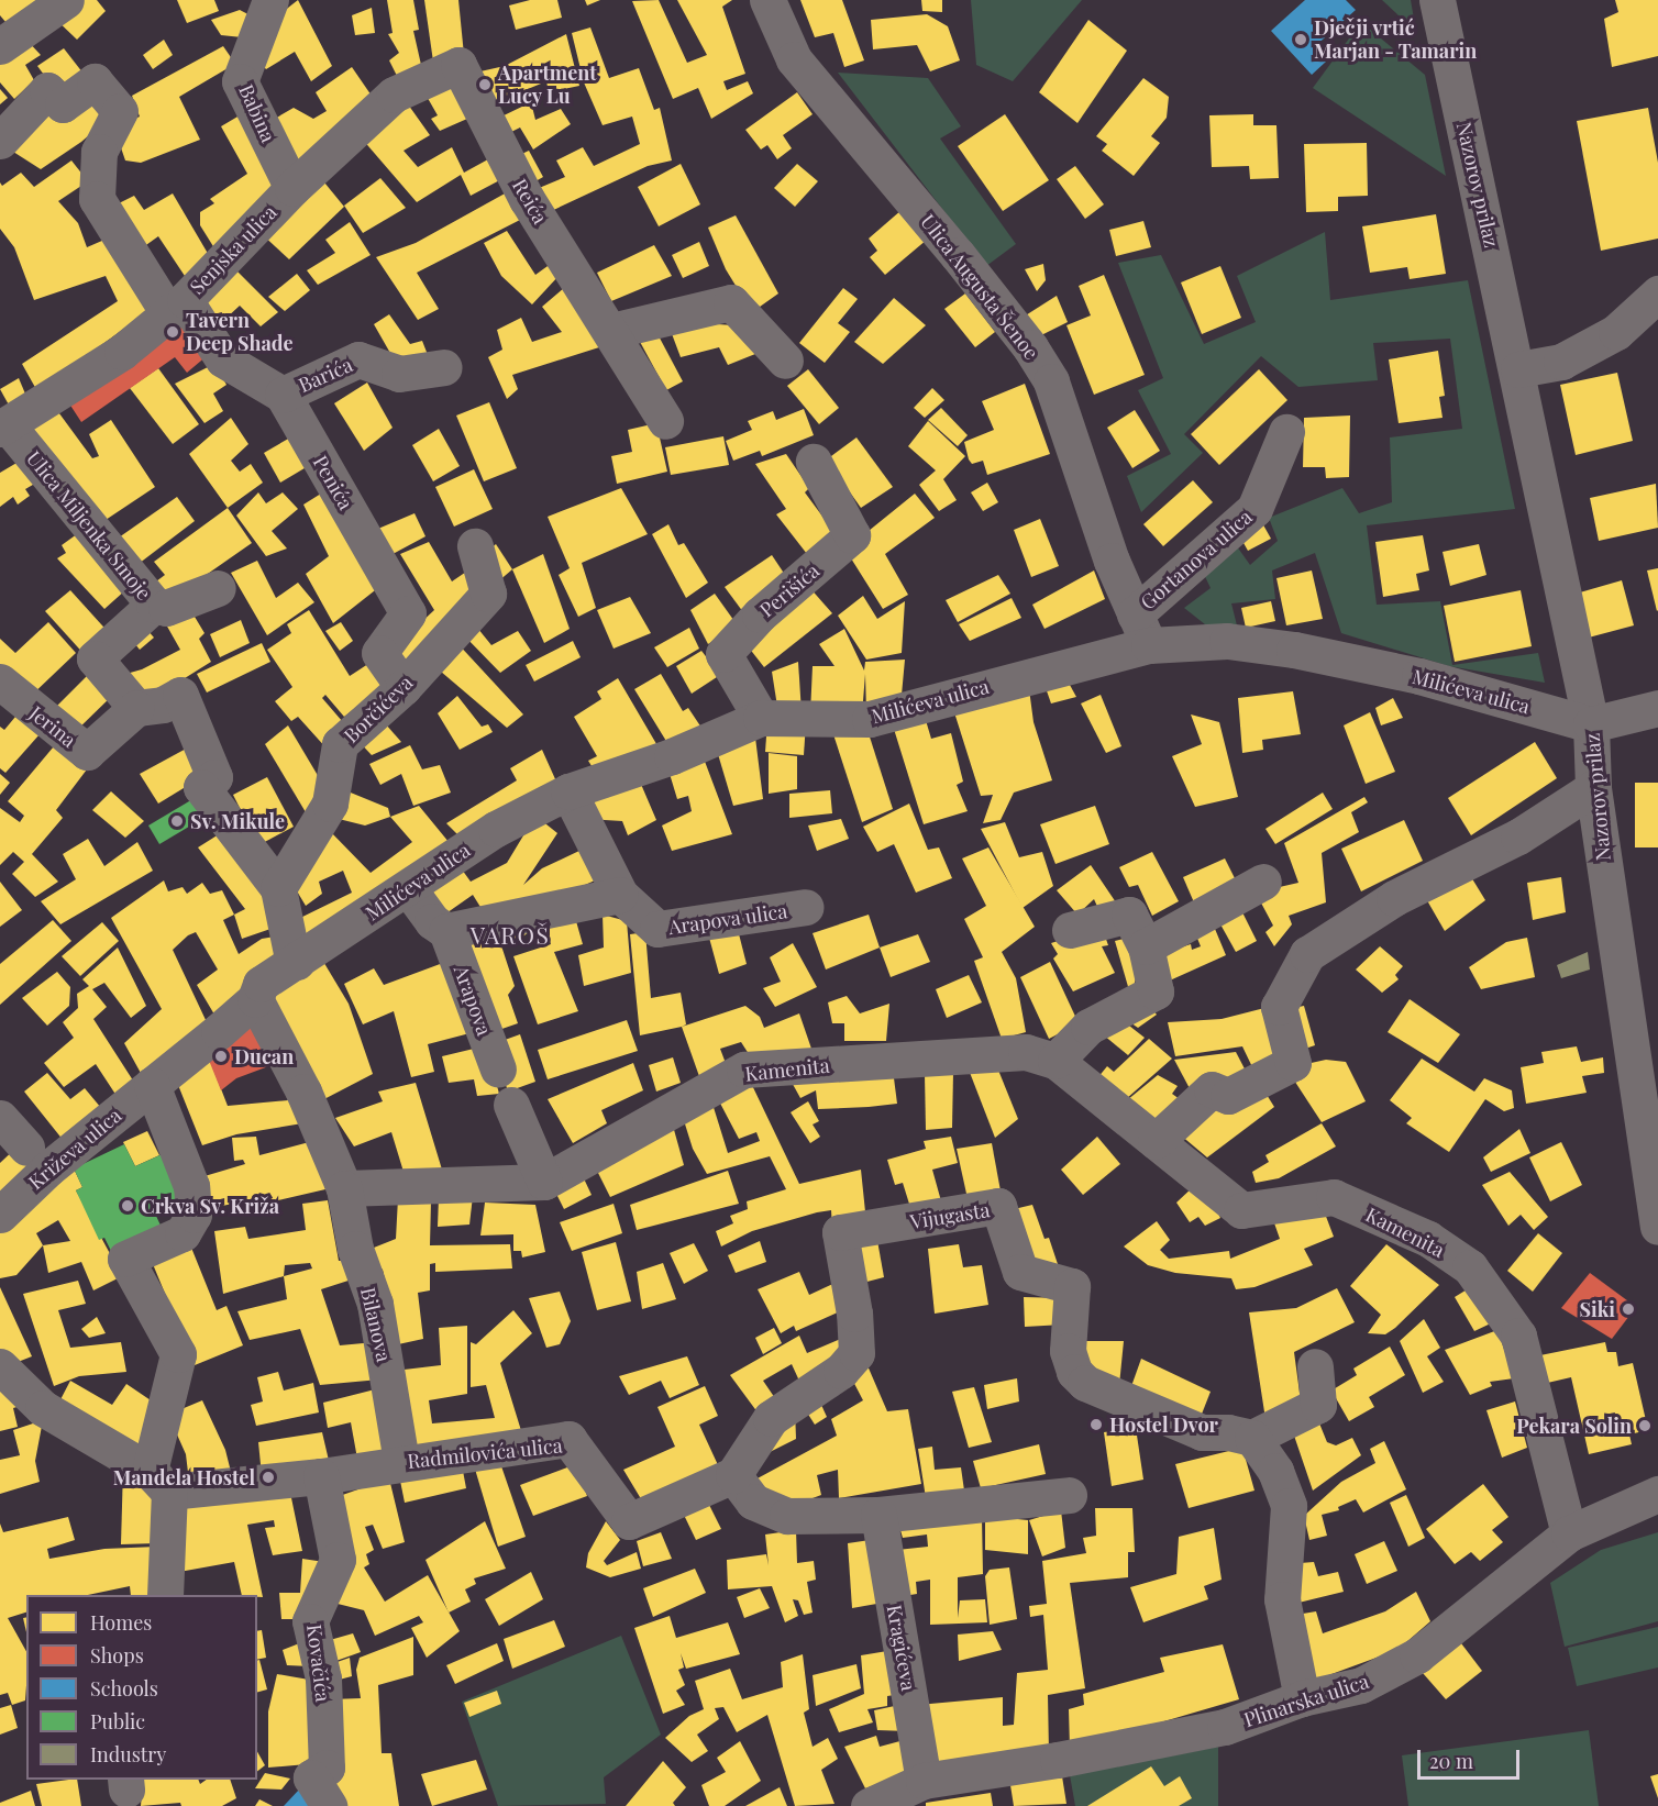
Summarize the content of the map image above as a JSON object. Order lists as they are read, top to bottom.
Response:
{
  "streets": {
    "street": [
      "Babina",
      "Nazorov prilaz",
      "Reića",
      "Senjska ulica",
      "Ulica Augusta Šenoe",
      "Barića",
      "Penića",
      "Ulica Miljenka Smoje",
      "Gortanova ulica",
      "Perišića",
      "Milićeva ulica",
      "Borčićeva",
      "Jerina",
      "Arapova ulica",
      "Arapova",
      "Kamenita",
      "Križeva ulica",
      "Vijugasta",
      "Bilanova",
      "Radmilovića ulica",
      "Kragićeva",
      "Kovačića",
      "Plinarska ulica"
    ]
  },
  "crossings": [
    ["Babina", "Senjska ulica"],
    ["Nazorov prilaz", "Milićeva ulica"],
    ["Reića", "Senjska ulica"],
    ["Senjska ulica", "Penića"],
    ["Senjska ulica", "Ulica Miljenka Smoje"],
    ["Ulica Augusta Šenoe", "Gortanova ulica"],
    ["Ulica Augusta Šenoe", "Milićeva ulica"],
    ["Barića", "Penića"],
    ["Penića", "Borčićeva"],
    ["Ulica Miljenka Smoje", "Jerina"],
    ["Gortanova ulica", "Milićeva ulica"],
    ["Perišića", "Milićeva ulica"],
    ["Milićeva ulica", "Arapova ulica"],
    ["Milićeva ulica", "Arapova"],
    ["Milićeva ulica", "Križeva ulica"],
    ["Kamenita", "Bilanova"],
    ["Kamenita", "Plinarska ulica"],
    ["Vijugasta", "Radmilovića ulica"],
    ["Bilanova", "Radmilovića ulica"],
    ["Radmilovića ulica", "Kovačića"],
    ["Kragićeva", "Plinarska ulica"]
  ],
  "districts": ["VAROŠ"],
  "places": [
    "Dječji vrtić Marjan - Tamarin",
    "Apartment Lucy Lu",
    "Tavern Deep Shade",
    "Sv. Mikule",
    "Ducan",
    "Crkva Sv. Križa",
    "Siki",
    "Hostel Dvor",
    "Pekara Solin",
    "Mandela Hostel"
  ],
  "legend": [
    "Homes",
    "Shops",
    "Schools",
    "Public",
    "Industry"
  ],
  "scale_bar": "20 m"
}
